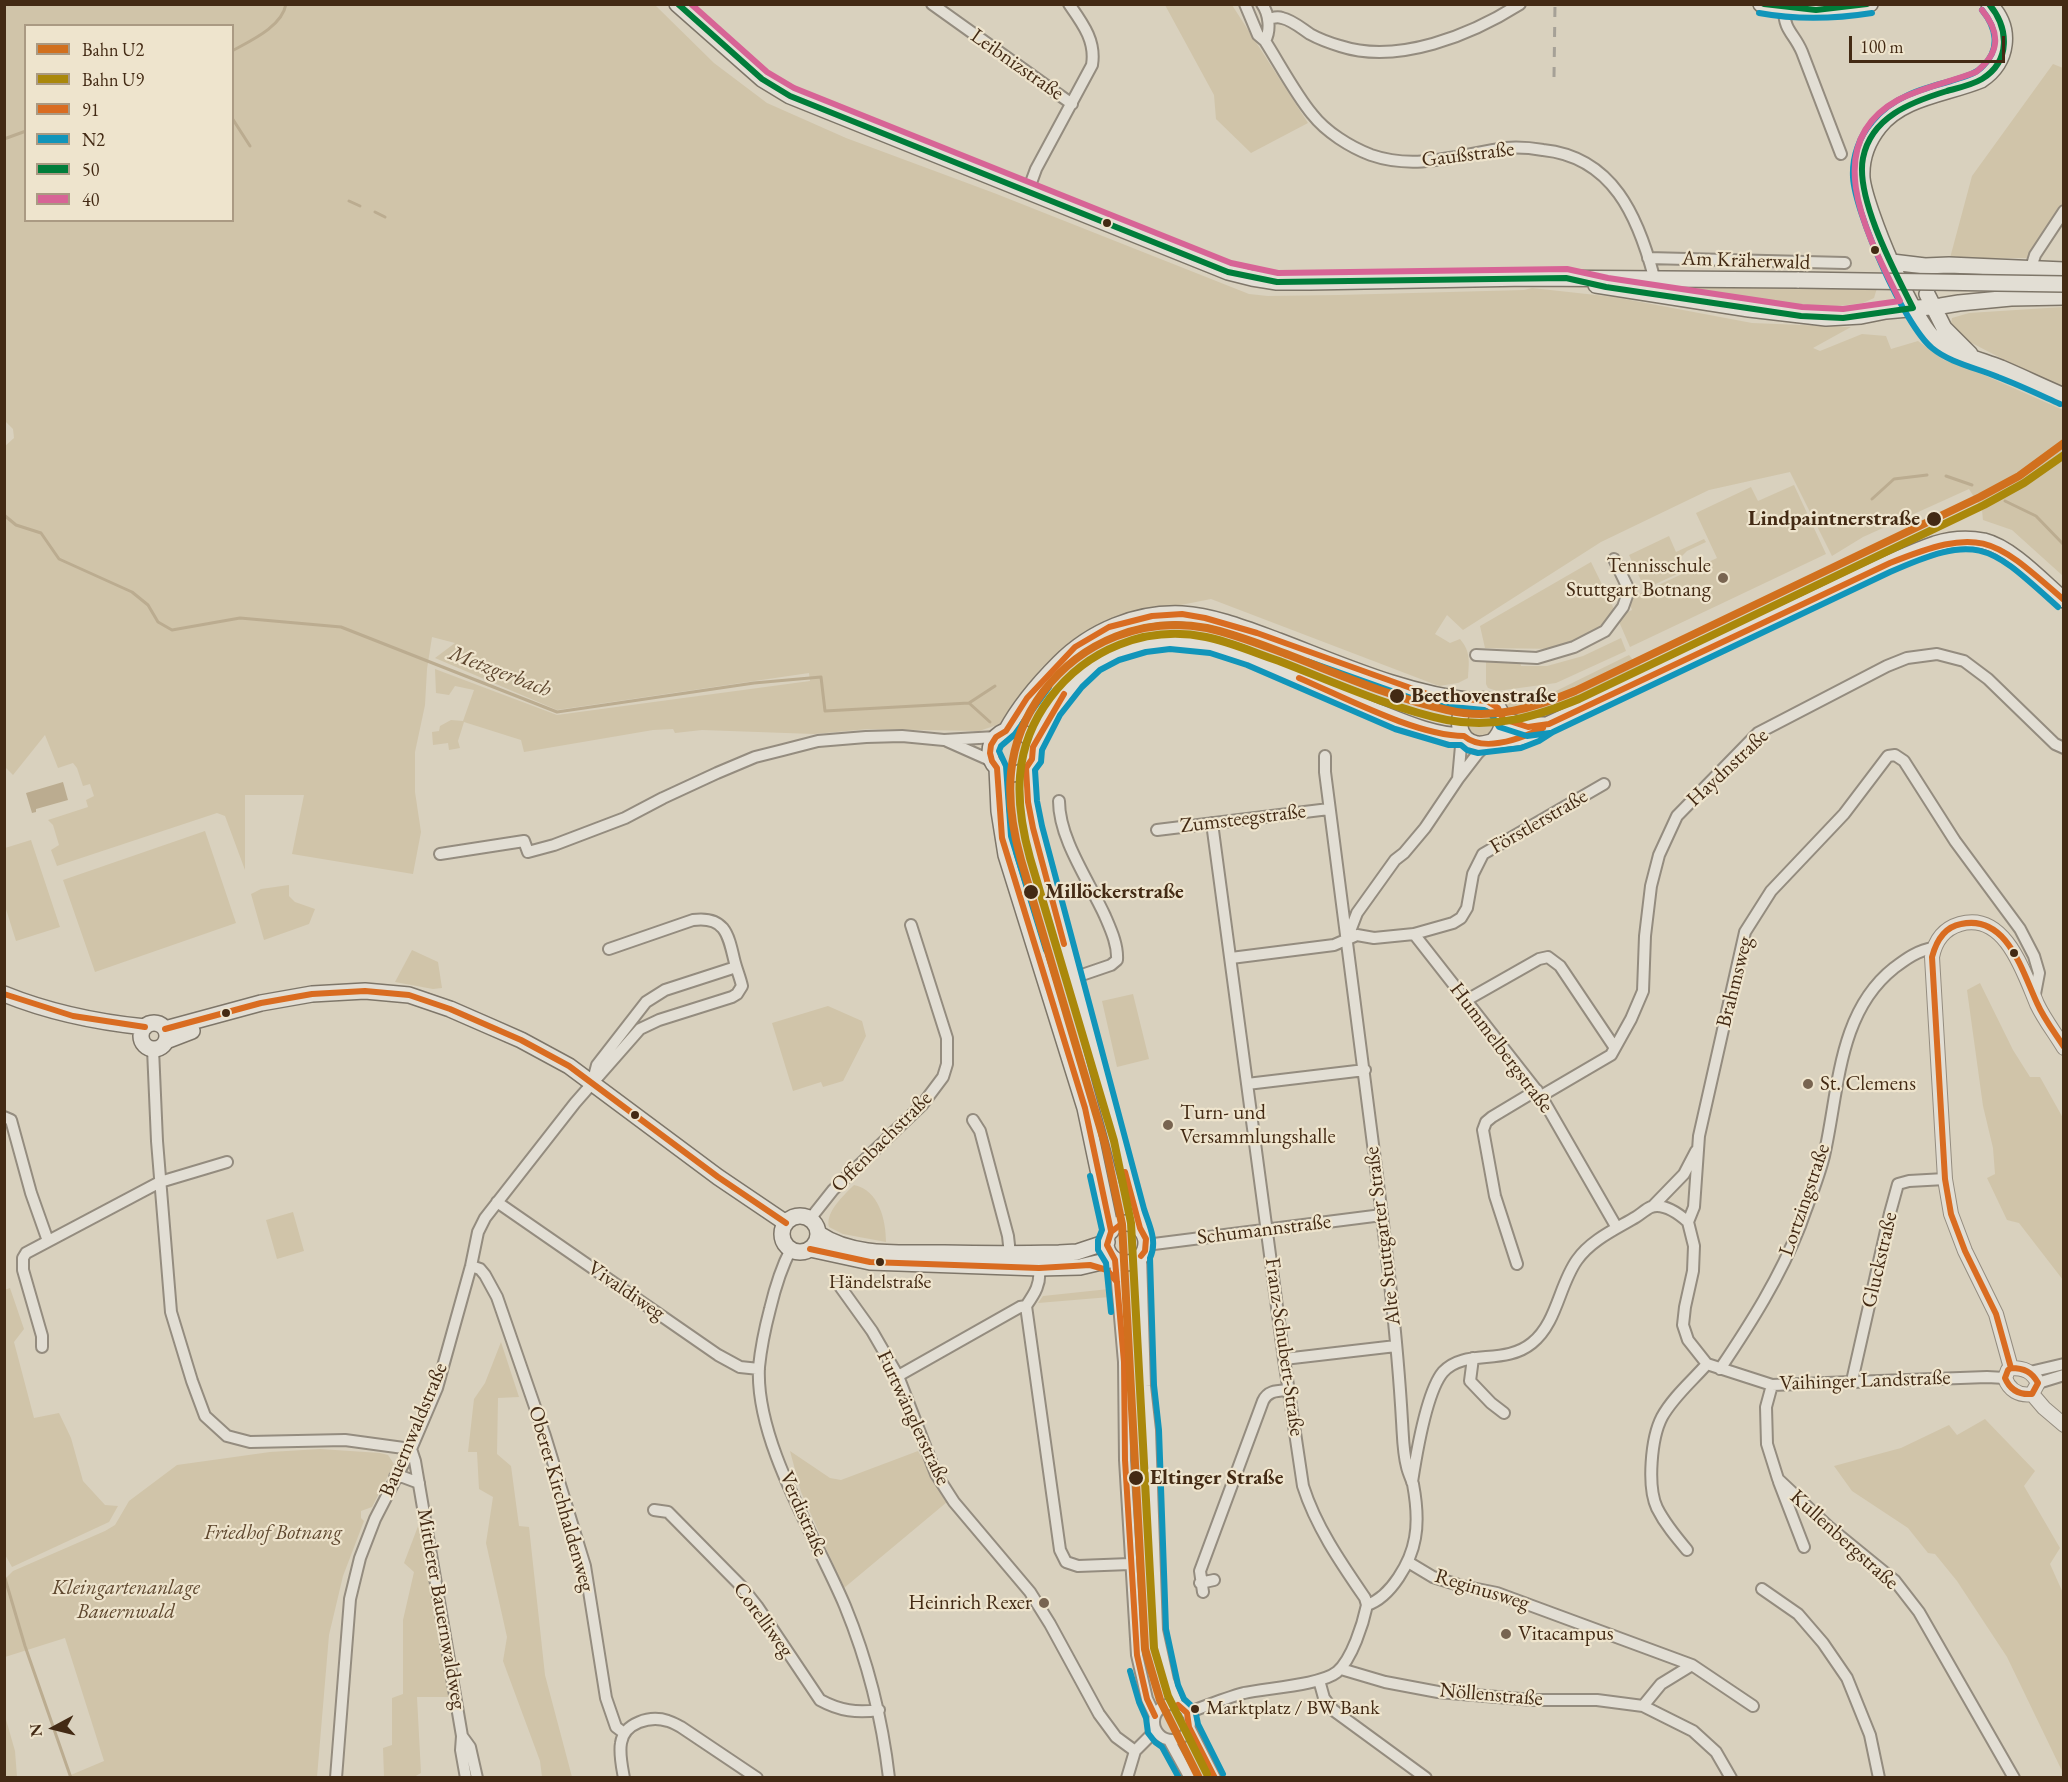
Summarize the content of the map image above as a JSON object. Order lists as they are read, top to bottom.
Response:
{
  "streets": {
    "main road": ["Am Kräherwald"],
    "street": [
      "Leibnizstraße",
      "Gaußstraße",
      "Haydnstraße",
      "Zumsteegstraße",
      "Förstlerstraße",
      "Brahmsweg",
      "Hummelbergstraße",
      "Offenbachstraße",
      "Lortzingstraße",
      "Schumannstraße",
      "Alte Stuttgarter Straße",
      "Gluckstraße",
      "Vivaldiweg",
      "Franz-Schubert-Straße",
      "Vaihinger Landstraße",
      "Furtwänglerstraße",
      "Bauernwaldstraße",
      "Oberer Kirchhaldenweg",
      "Verdistraße",
      "Kullenbergstraße",
      "Reginusweg",
      "Mittlerer Bauernwaldweg",
      "Corelliweg",
      "Nöllenstraße"
    ]
  },
  "crossings": [
    ["Gaußstraße", "Am Kräherwald"],
    ["Haydnstraße", "Hummelbergstraße"],
    ["Zumsteegstraße", "Alte Stuttgarter Straße"],
    ["Zumsteegstraße", "Franz-Schubert-Straße"],
    ["Förstlerstraße", "Hummelbergstraße"],
    ["Offenbachstraße", "Verdistraße"],
    ["Lortzingstraße", "Vaihinger Landstraße"],
    ["Schumannstraße", "Alte Stuttgarter Straße"],
    ["Schumannstraße", "Franz-Schubert-Straße"],
    ["Alte Stuttgarter Straße", "Franz-Schubert-Straße"],
    ["Alte Stuttgarter Straße", "Reginusweg"],
    ["Gluckstraße", "Vaihinger Landstraße"],
    ["Vivaldiweg", "Bauernwaldstraße"],
    ["Vivaldiweg", "Verdistraße"],
    ["Vaihinger Landstraße", "Kullenbergstraße"],
    ["Bauernwaldstraße", "Oberer Kirchhaldenweg"],
    ["Bauernwaldstraße", "Mittlerer Bauernwaldweg"],
    ["Verdistraße", "Corelliweg"]
  ],
  "water": ["Metzgerbach"],
  "parks": ["Friedhof Botnang", "Kleingartenanlage Bauernwald"],
  "places": [
    "Lindpaintnerstraße",
    "Tennisschule Stuttgart Botnang",
    "Beethovenstraße",
    "Millöckerstraße",
    "St. Clemens",
    "Turn- und Versammlungshalle",
    "Händelstraße",
    "Eltinger Straße",
    "Heinrich Rexer",
    "Vitacampus",
    "Marktplatz / BW Bank"
  ],
  "lines": [
    "transit line 50",
    "transit line 40",
    "transit line N2",
    "rail line U2",
    "rail line U9",
    "transit line 91"
  ],
  "legend": [
    "Bahn U2",
    "Bahn U9",
    "91",
    "N2",
    "50",
    "40"
  ],
  "scale_bar": "100 m",
  "north": "left"
}
